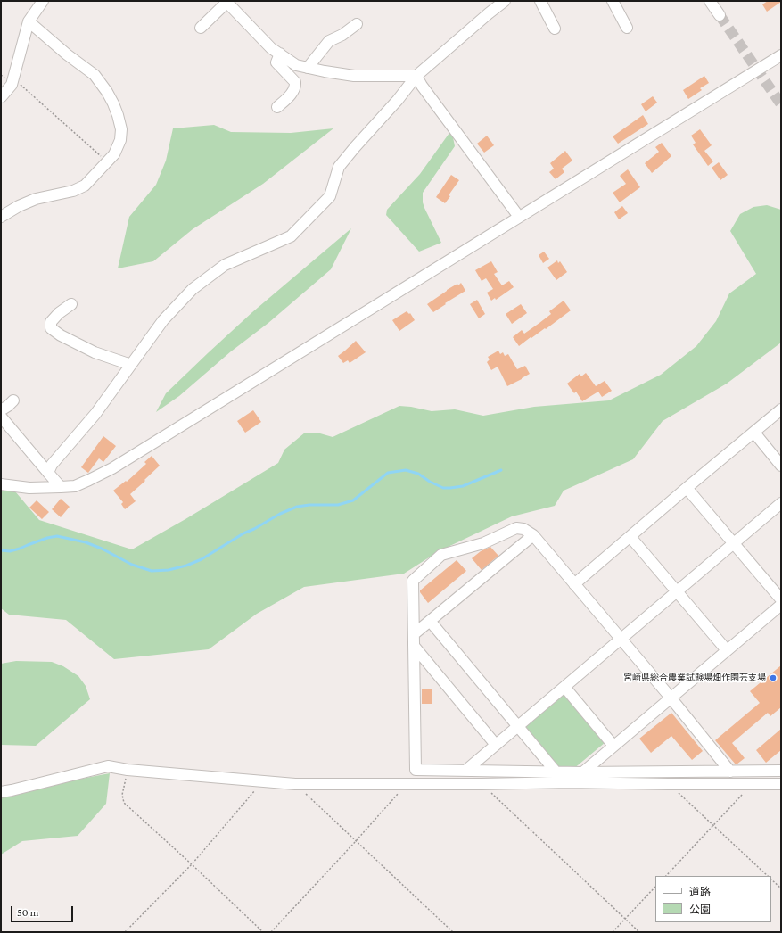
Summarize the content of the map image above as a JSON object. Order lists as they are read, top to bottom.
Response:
{
  "places": ["宮崎県総合農業試験場畑作園芸支場"],
  "legend": ["道路", "公園"],
  "scale_bar": "50 m"
}
